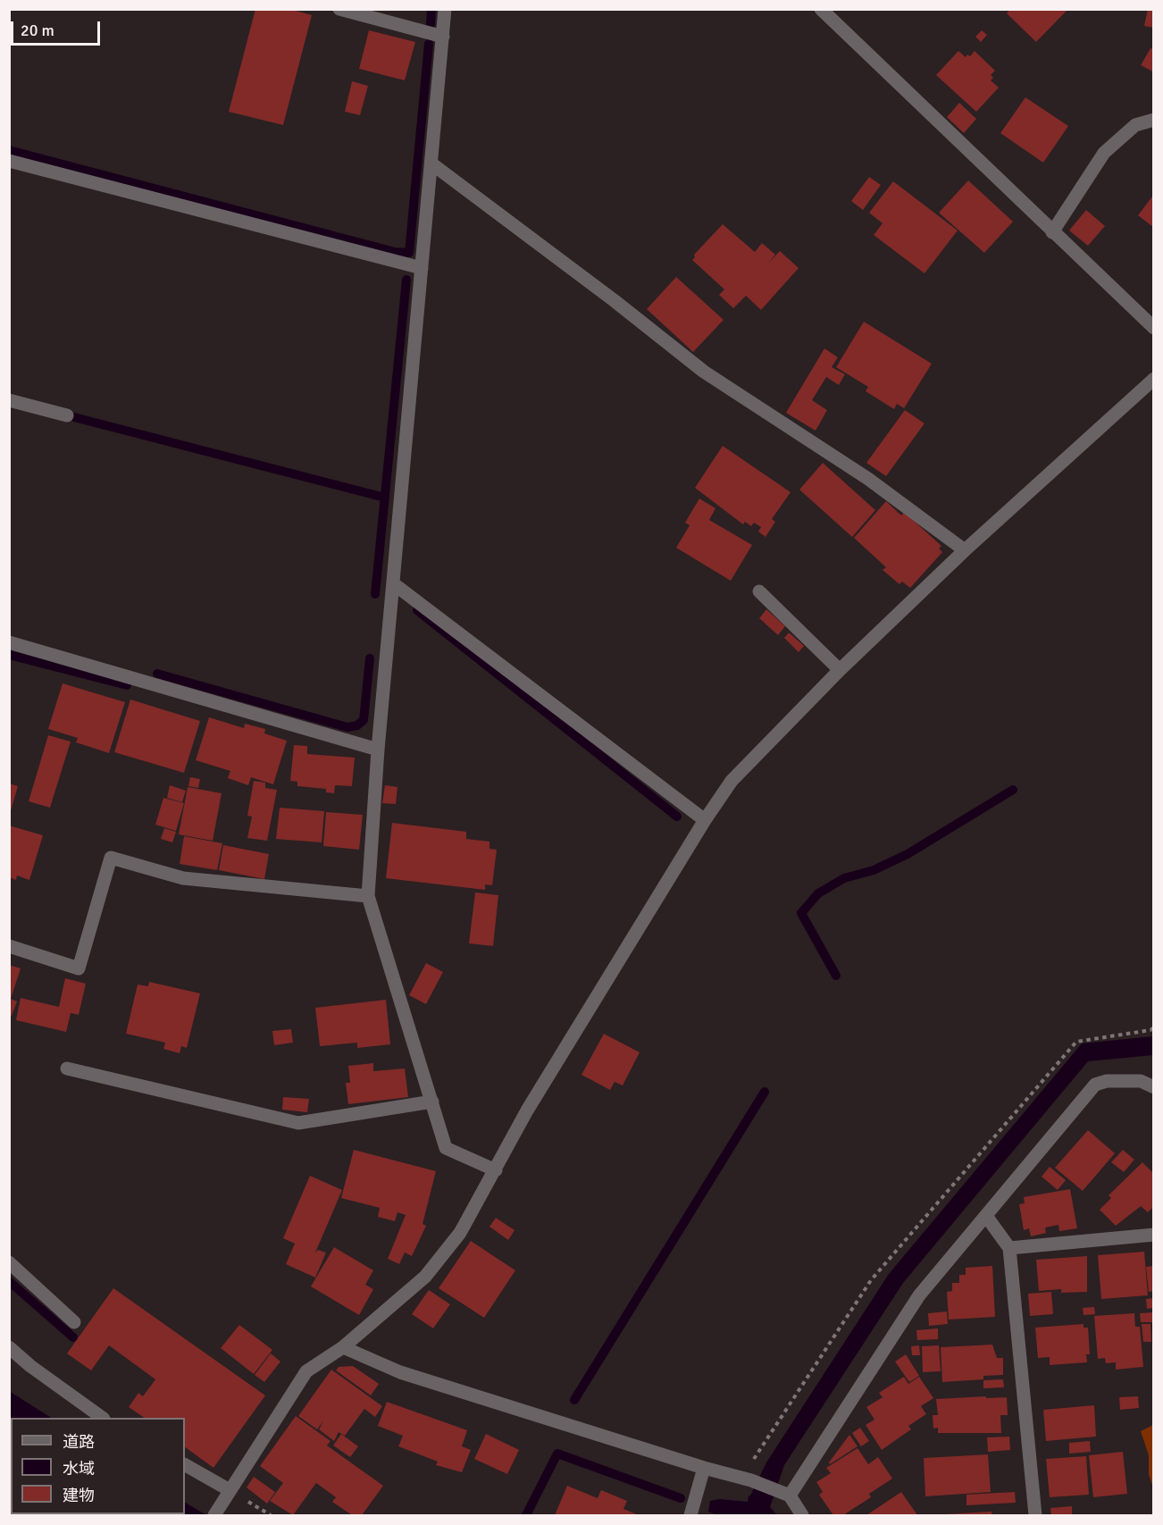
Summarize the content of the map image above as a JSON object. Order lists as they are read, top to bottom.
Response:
{
  "legend": ["道路", "水域", "建物"],
  "scale_bar": "20 m"
}
